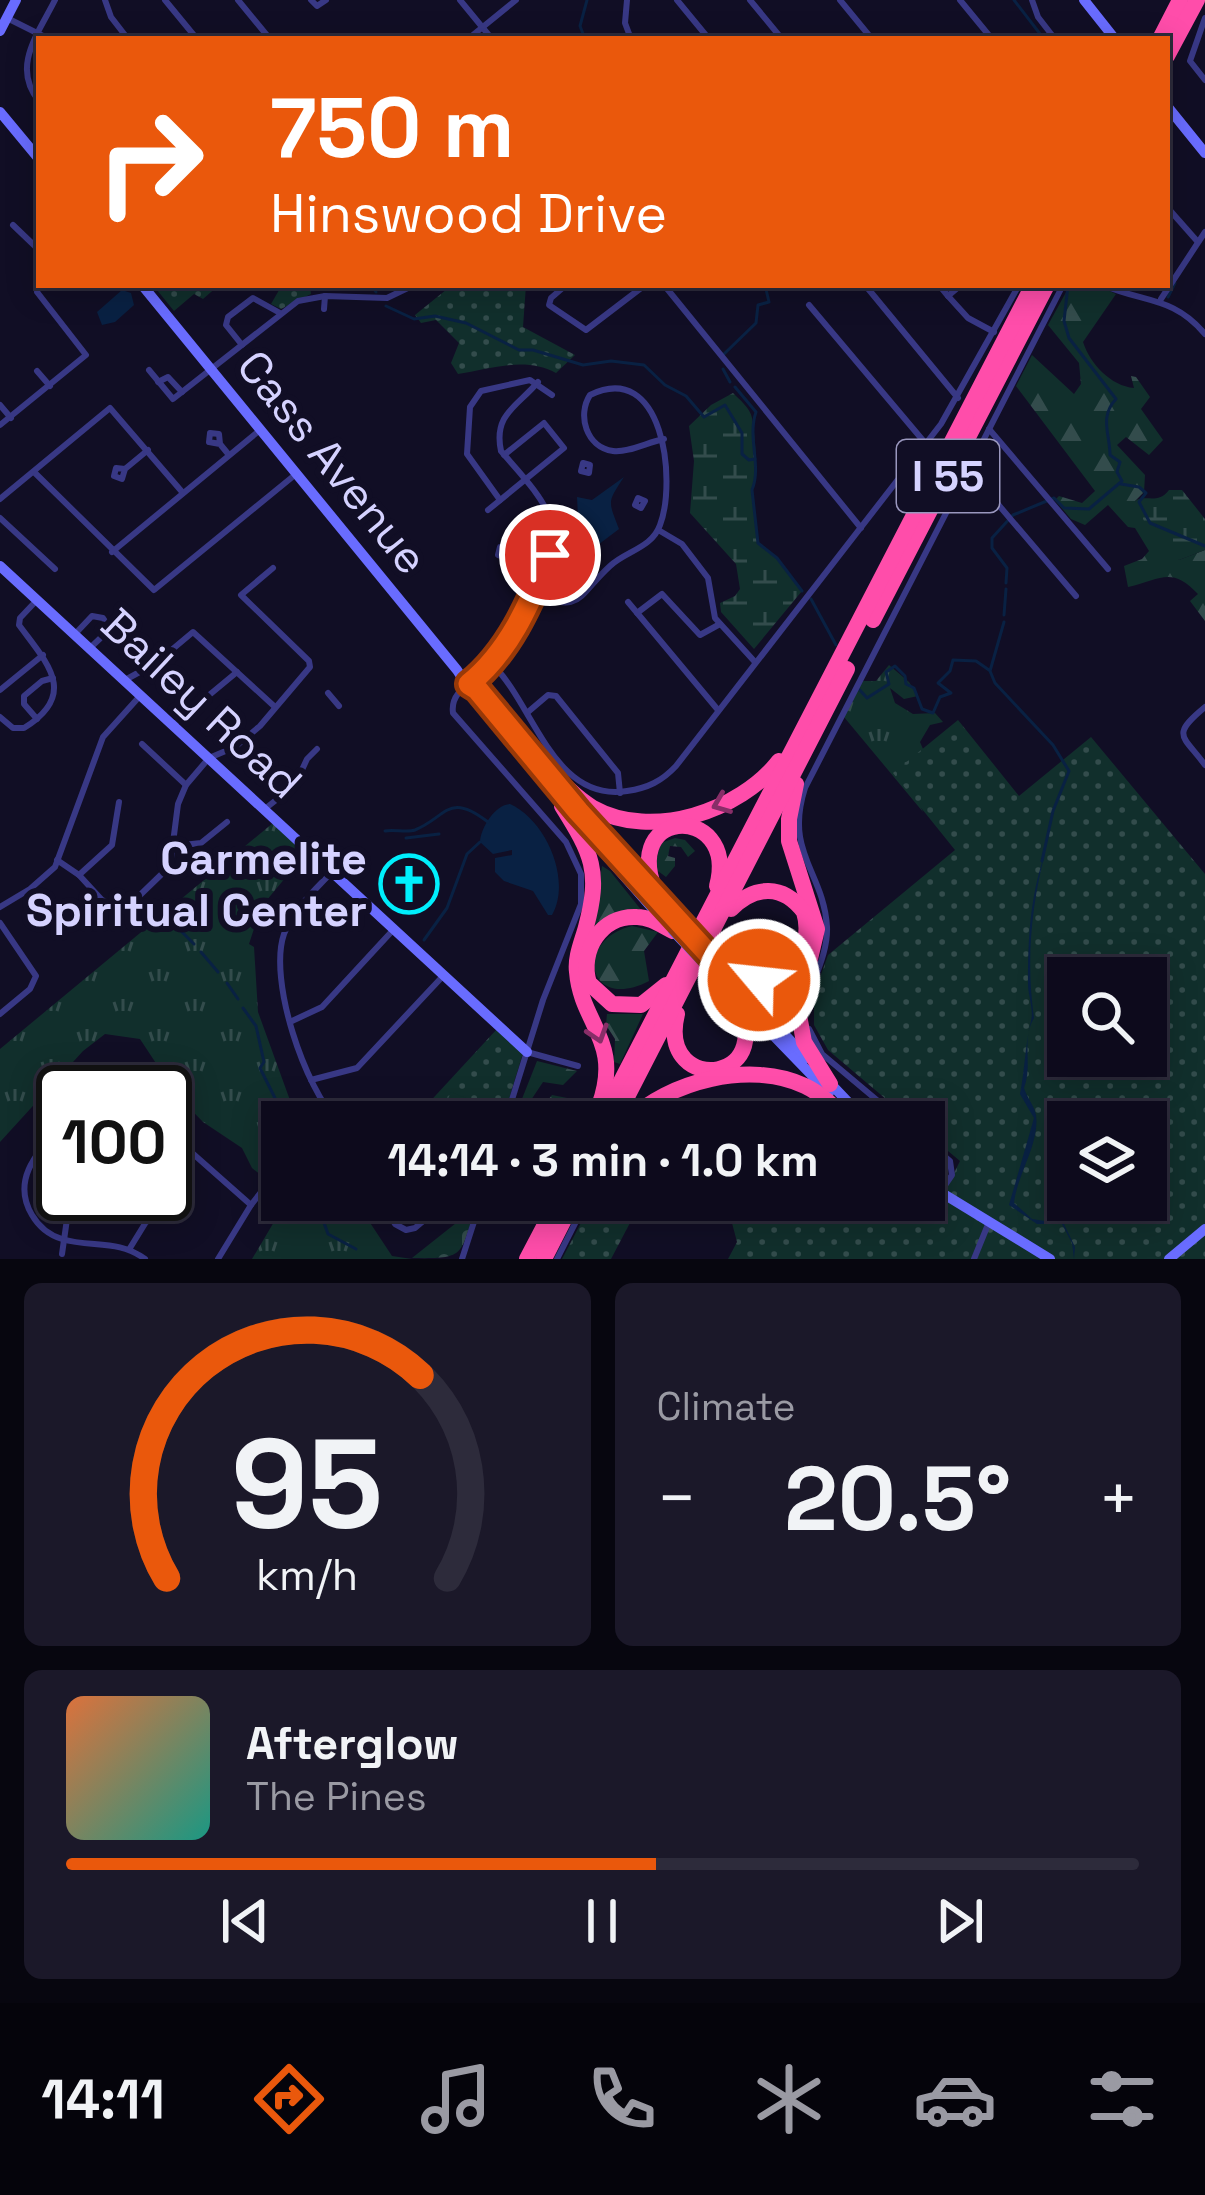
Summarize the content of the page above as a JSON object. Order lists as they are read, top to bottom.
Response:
{
  "streets": {
    "highway": ["I 55"],
    "main road": ["Cass Avenue", "Bailey Road"]
  },
  "places": {
    "church": ["Carmelite Spiritual Center"]
  },
  "page": {
    "turn": ["750 m", "Hinswood Drive"],
    "limit": "100",
    "trip": "14:14 · 3 min · 1.0 km",
    "tile": "Climate",
    "heat": ["−", "20.5°", "+"],
    "song": ["Afterglow", "The Pines"],
    "tabs": "14:11",
    "gauge": ["95", "km/h"]
  }
}
